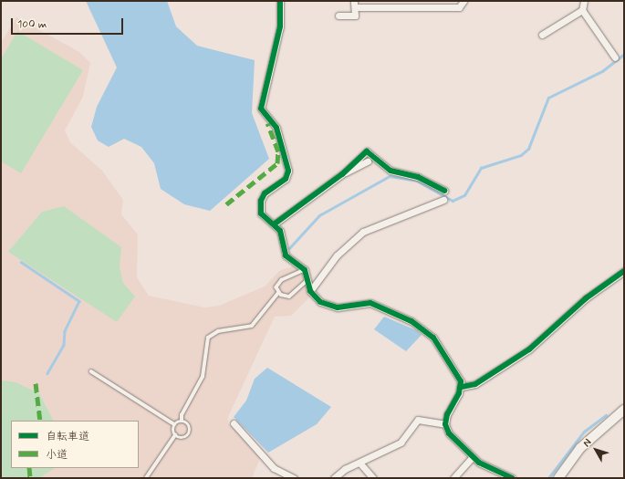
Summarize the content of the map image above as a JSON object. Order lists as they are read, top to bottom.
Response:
{
  "legend": ["自転車道", "小道"],
  "scale_bar": "100 m",
  "north": "top left"
}
